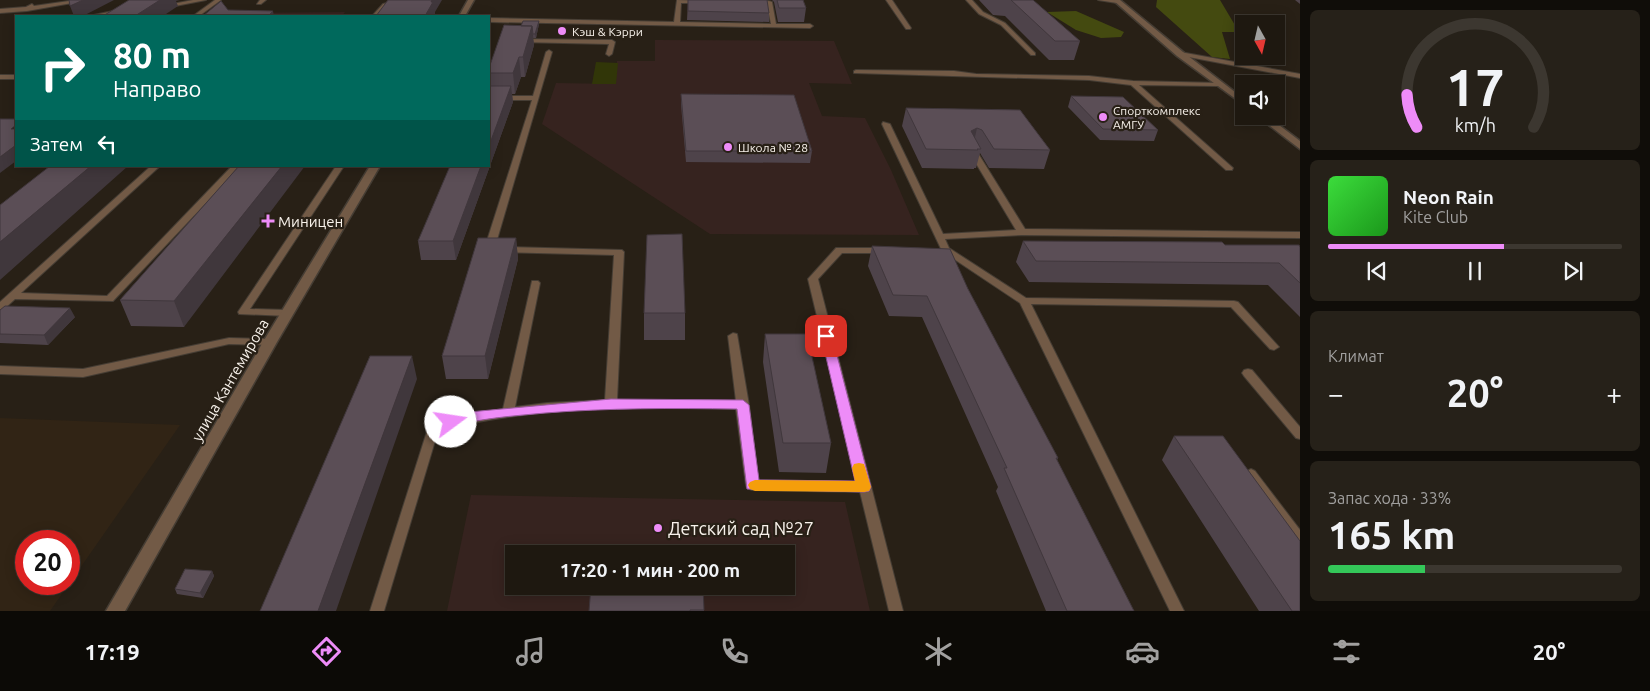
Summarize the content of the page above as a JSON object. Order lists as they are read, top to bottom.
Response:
{
  "streets": {
    "street": ["улица Кантемирова"]
  },
  "places": {
    "other": [
      "Кэш & Кэрри",
      "Спорткомплекс АМГУ",
      "Школа № 28",
      "Детский сад №27"
    ],
    "health": ["Миницен"]
  },
  "north": "bottom",
  "page": {
    "turn": ["80 m", "Направо"],
    "then": "Затем",
    "song": ["Neon Rain", "Kite Club"],
    "tile": [
      "Климат",
      ["Запас хода · 33%", "165 km"]
    ],
    "heat": ["−", "20°", "+"],
    "limit": "20",
    "trip": "17:20 · 1 мин · 200 m",
    "tabs": ["17:19", "20°"],
    "gauge": ["17", "km/h"]
  }
}
